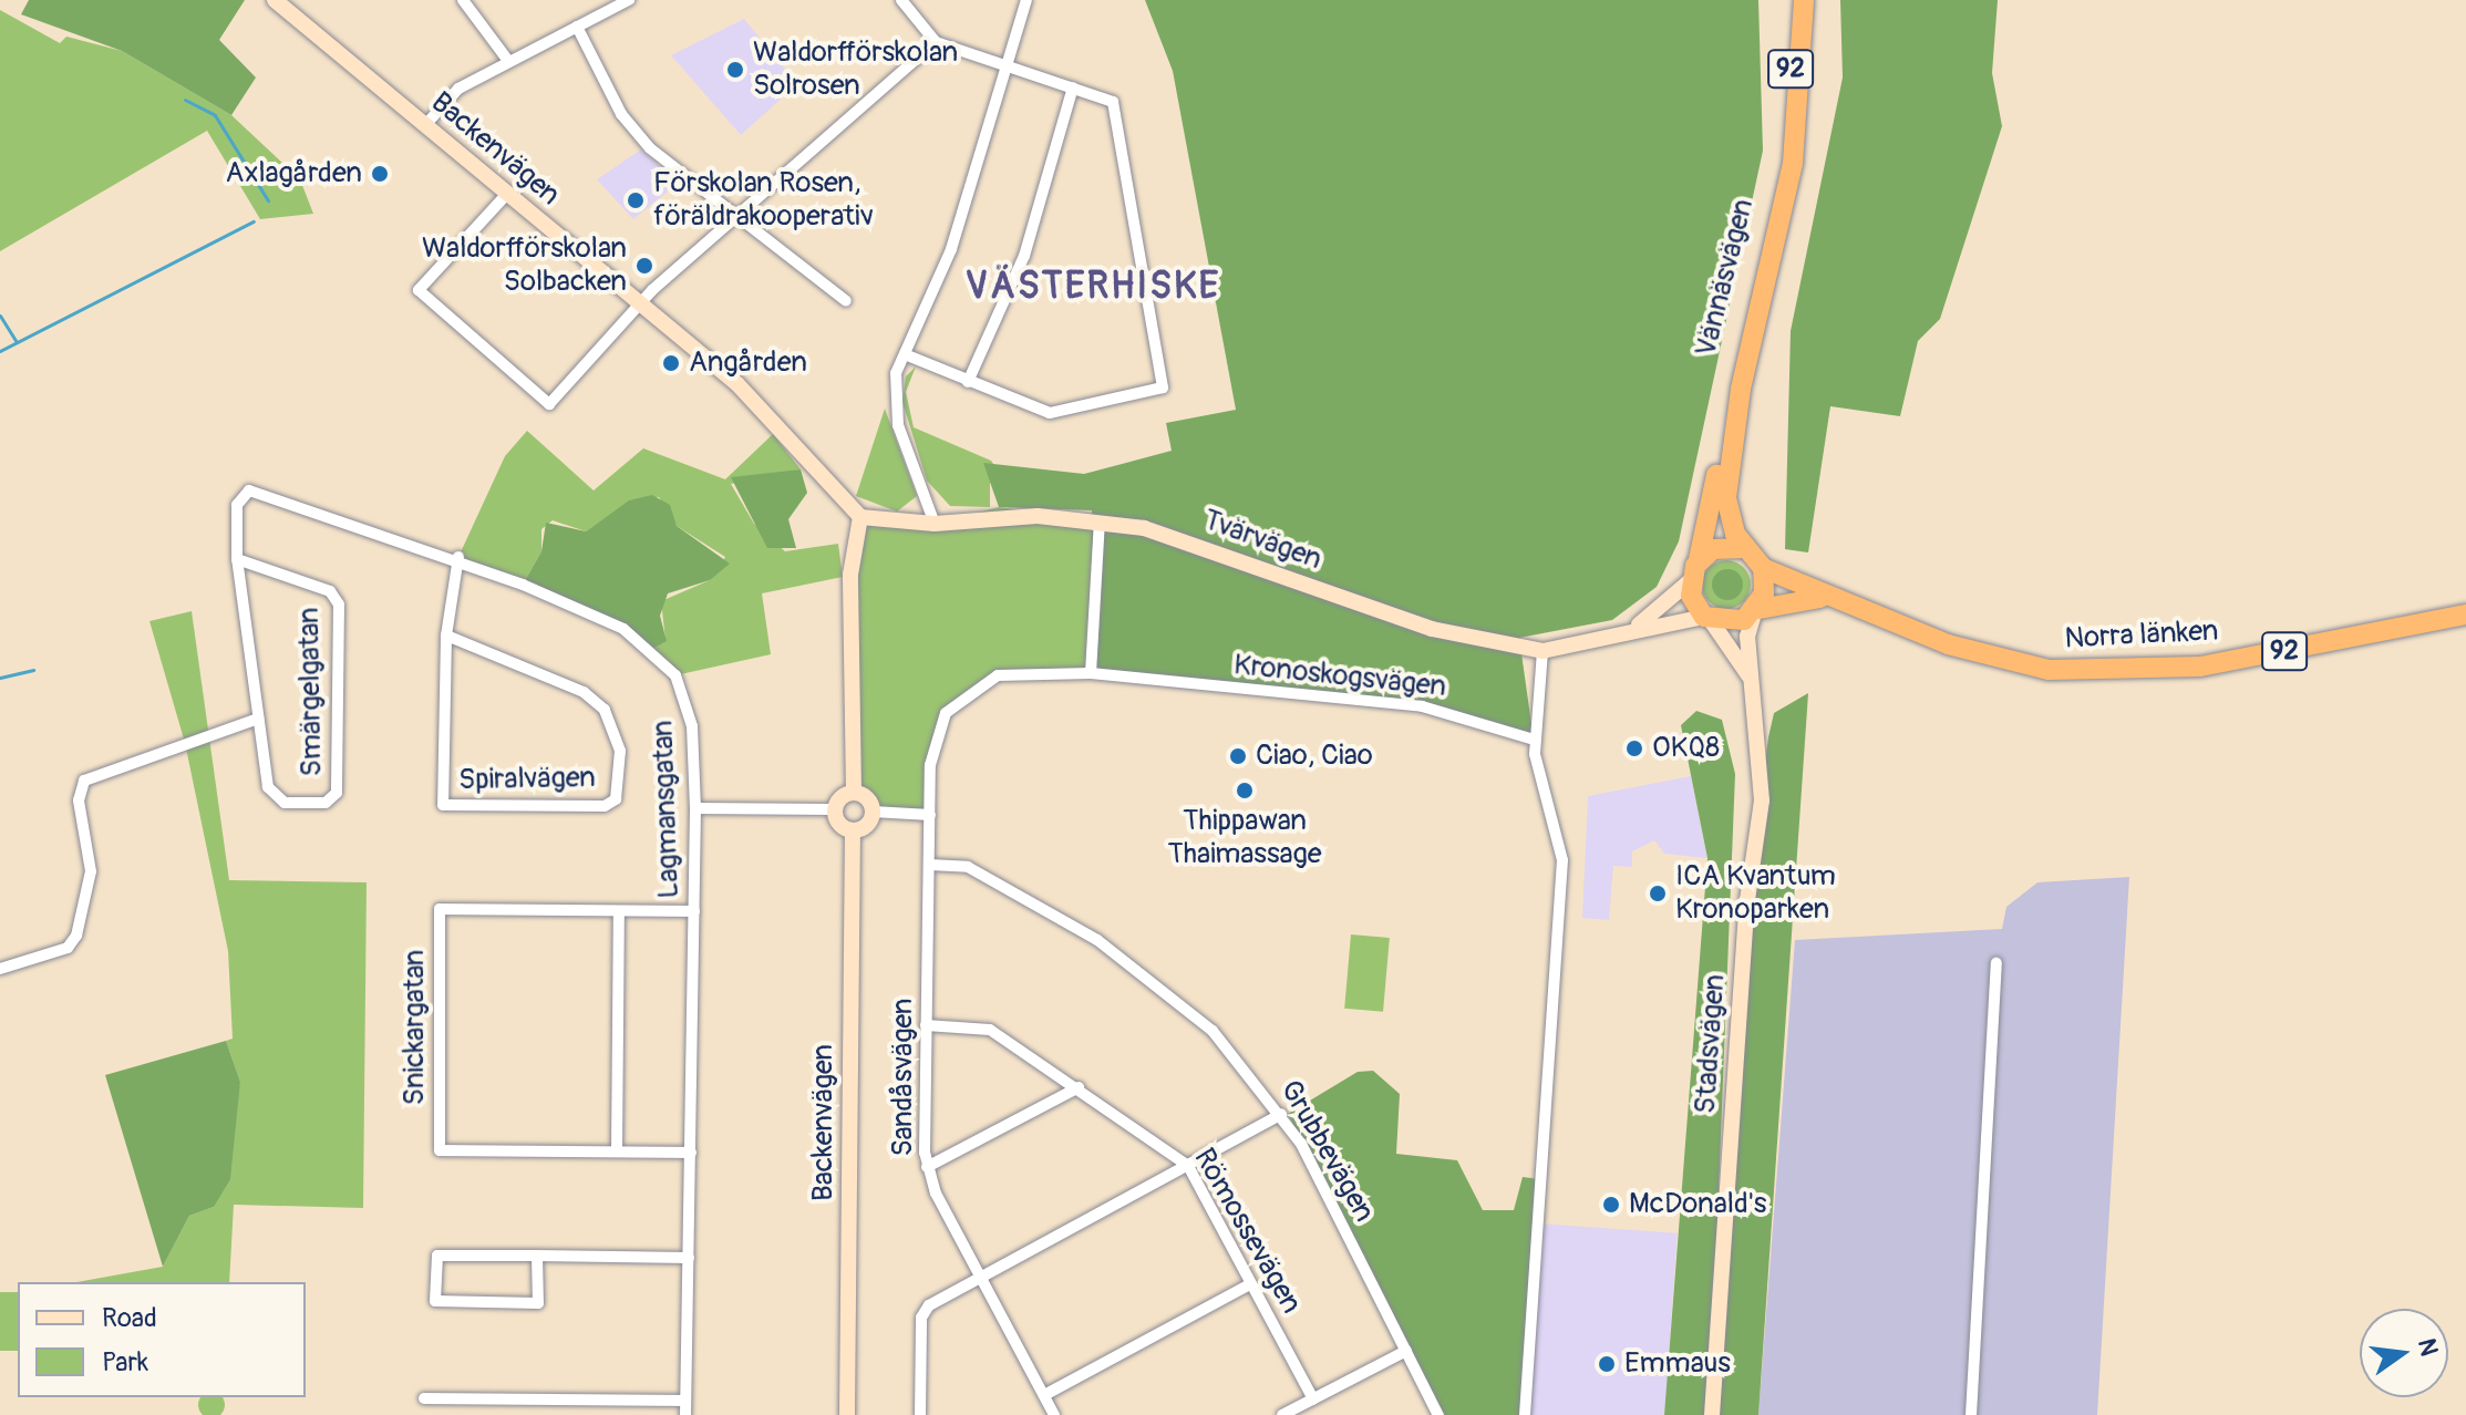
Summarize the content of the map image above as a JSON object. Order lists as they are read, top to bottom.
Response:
{
  "streets": {
    "highway": ["92", "Vännäsvägen", "Norra länken"],
    "street": [
      "Backenvägen",
      "Tvärvägen",
      "Kronoskogsvägen",
      "Smärgelgatan",
      "Spiralvägen",
      "Lagmansgatan",
      "Snickargatan",
      "Stadsvägen",
      "Sandåsvägen",
      "Grubbevägen",
      "Römossevägen"
    ]
  },
  "crossings": [
    ["92", "Vännäsvägen"],
    ["92", "Tvärvägen"],
    ["92", "Norra länken"],
    ["92", "Stadsvägen"],
    ["Backenvägen", "Tvärvägen"],
    ["Vännäsvägen", "Tvärvägen"],
    ["Vännäsvägen", "Norra länken"],
    ["Vännäsvägen", "Stadsvägen"],
    ["Tvärvägen", "Norra länken"],
    ["Tvärvägen", "Stadsvägen"],
    ["Norra länken", "Stadsvägen"],
    ["Kronoskogsvägen", "Sandåsvägen"],
    ["Smärgelgatan", "Lagmansgatan"],
    ["Spiralvägen", "Lagmansgatan"],
    ["Lagmansgatan", "Snickargatan"],
    ["Sandåsvägen", "Grubbevägen"],
    ["Sandåsvägen", "Römossevägen"]
  ],
  "districts": ["VÄSTERHISKE"],
  "places": [
    "Waldorfförskolan Solrosen",
    "Axlagården",
    "Förskolan Rosen, föräldrakooperativ",
    "Waldorfförskolan Solbacken",
    "Angården",
    "OKQ8",
    "Ciao, Ciao",
    "Thippawan Thaimassage",
    "ICA Kvantum Kronoparken",
    "McDonald's",
    "Emmaus"
  ],
  "legend": ["Road", "Park"],
  "north": "right"
}
